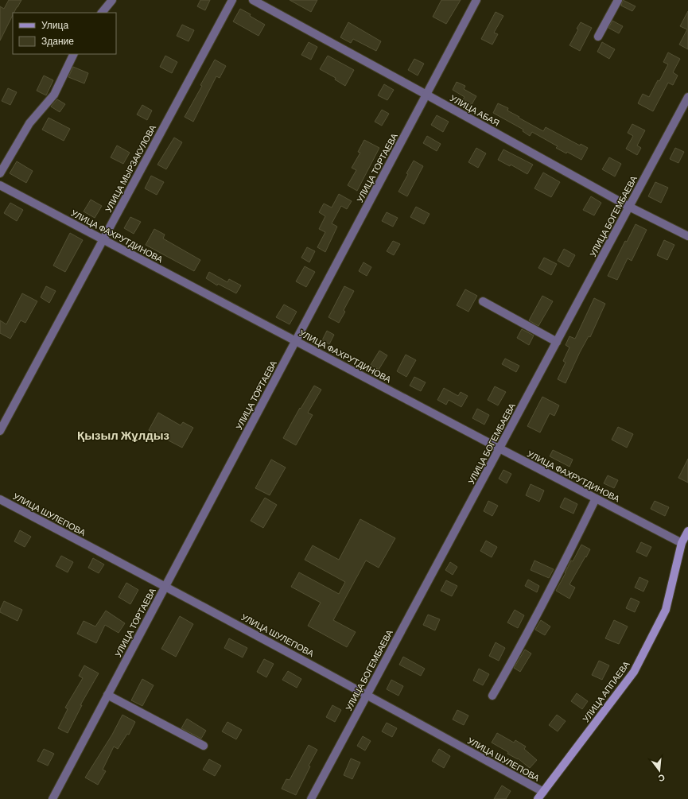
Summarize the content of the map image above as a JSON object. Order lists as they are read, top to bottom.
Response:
{
  "streets": {
    "main road": ["УЛИЦА АППАЕВА"],
    "street": [
      "УЛИЦА АБАЯ",
      "УЛИЦА ТОРТАЕВА",
      "УЛИЦА МЫРЗАКУЛОВА",
      "УЛИЦА БОГЕМБАЕВА",
      "УЛИЦА ФАХРУТДИНОВА",
      "УЛИЦА ШУЛЕПОВА"
    ]
  },
  "crossings": [
    ["УЛИЦА АБАЯ", "УЛИЦА ТОРТАЕВА"],
    ["УЛИЦА АБАЯ", "УЛИЦА БОГЕМБАЕВА"],
    ["УЛИЦА ТОРТАЕВА", "УЛИЦА ФАХРУТДИНОВА"],
    ["УЛИЦА ТОРТАЕВА", "УЛИЦА ШУЛЕПОВА"],
    ["УЛИЦА МЫРЗАКУЛОВА", "УЛИЦА ФАХРУТДИНОВА"],
    ["УЛИЦА БОГЕМБАЕВА", "УЛИЦА ФАХРУТДИНОВА"],
    ["УЛИЦА БОГЕМБАЕВА", "УЛИЦА ШУЛЕПОВА"],
    ["УЛИЦА ФАХРУТДИНОВА", "УЛИЦА АППАЕВА"],
    ["УЛИЦА ШУЛЕПОВА", "УЛИЦА АППАЕВА"]
  ],
  "districts": ["Қызыл Жұлдыз"],
  "legend": ["Улица", "Здание"],
  "north": "bottom"
}
